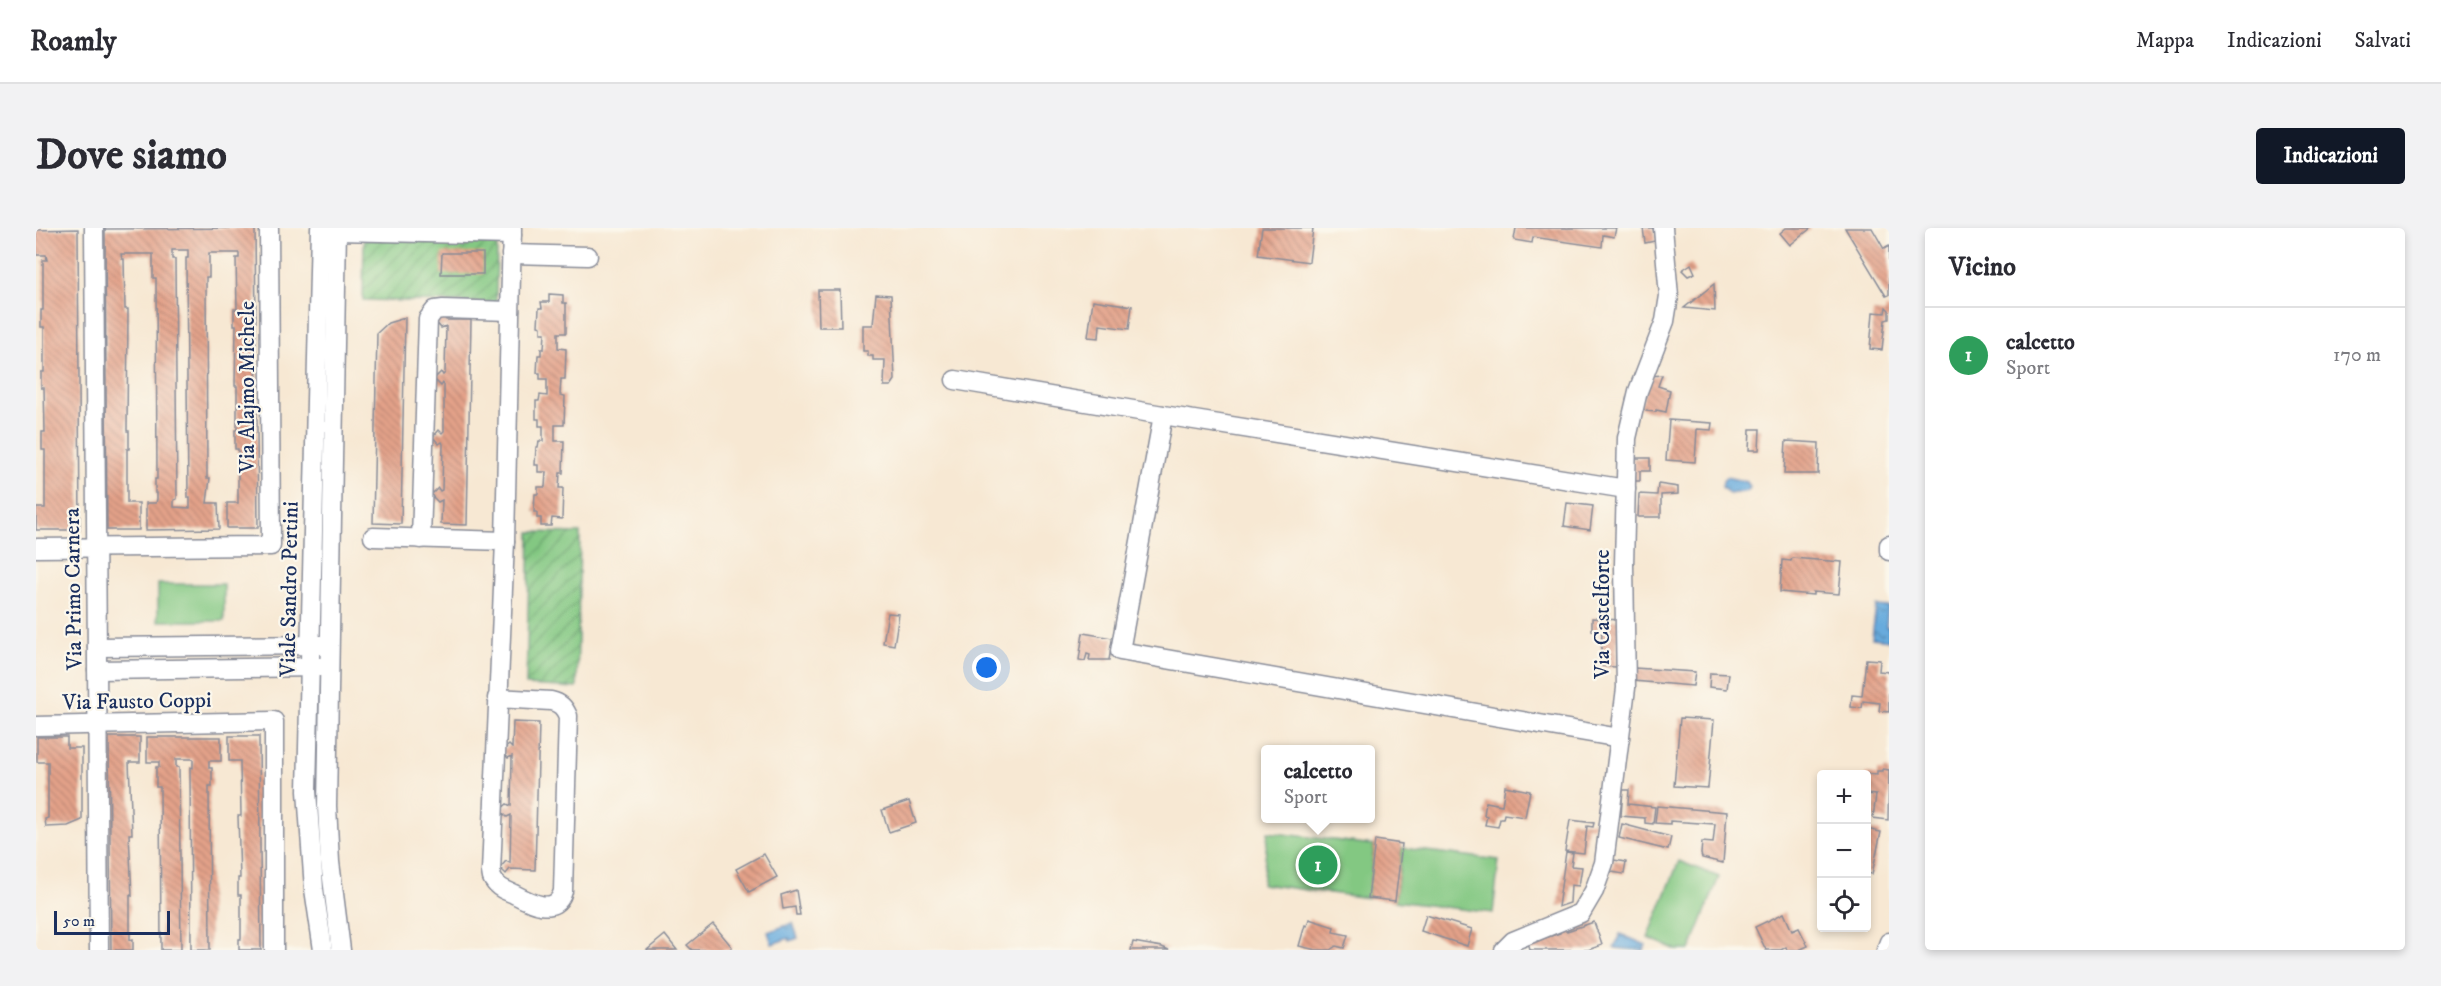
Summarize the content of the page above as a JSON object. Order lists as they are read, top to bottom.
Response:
{
  "streets": {
    "street": [
      "Via Alajmo Michele",
      "Via Primo Carnera",
      "Viale Sandro Pertini",
      "Via Castelforte",
      "Via Fausto Coppi"
    ]
  },
  "crossings": [
    ["Via Alajmo Michele", "Via Primo Carnera"],
    ["Via Primo Carnera", "Via Fausto Coppi"]
  ],
  "scale_bar": "50 m",
  "page": {
    "header": "Roamly",
    "nav": ["Mappa", "Indicazioni", "Salvati"],
    "buttons": "Indicazioni",
    "title": "Dove siamo",
    "heading": "Vicino",
    "list": [
      {
        "mark": "1",
        "name": "calcetto",
        "note": "Sport",
        "value": "170 m"
      }
    ],
    "popup": ["calcetto", "Sport"],
    "map_buttons": ["+", "−"],
    "pins": "1",
    "scale": "50 m"
  }
}
